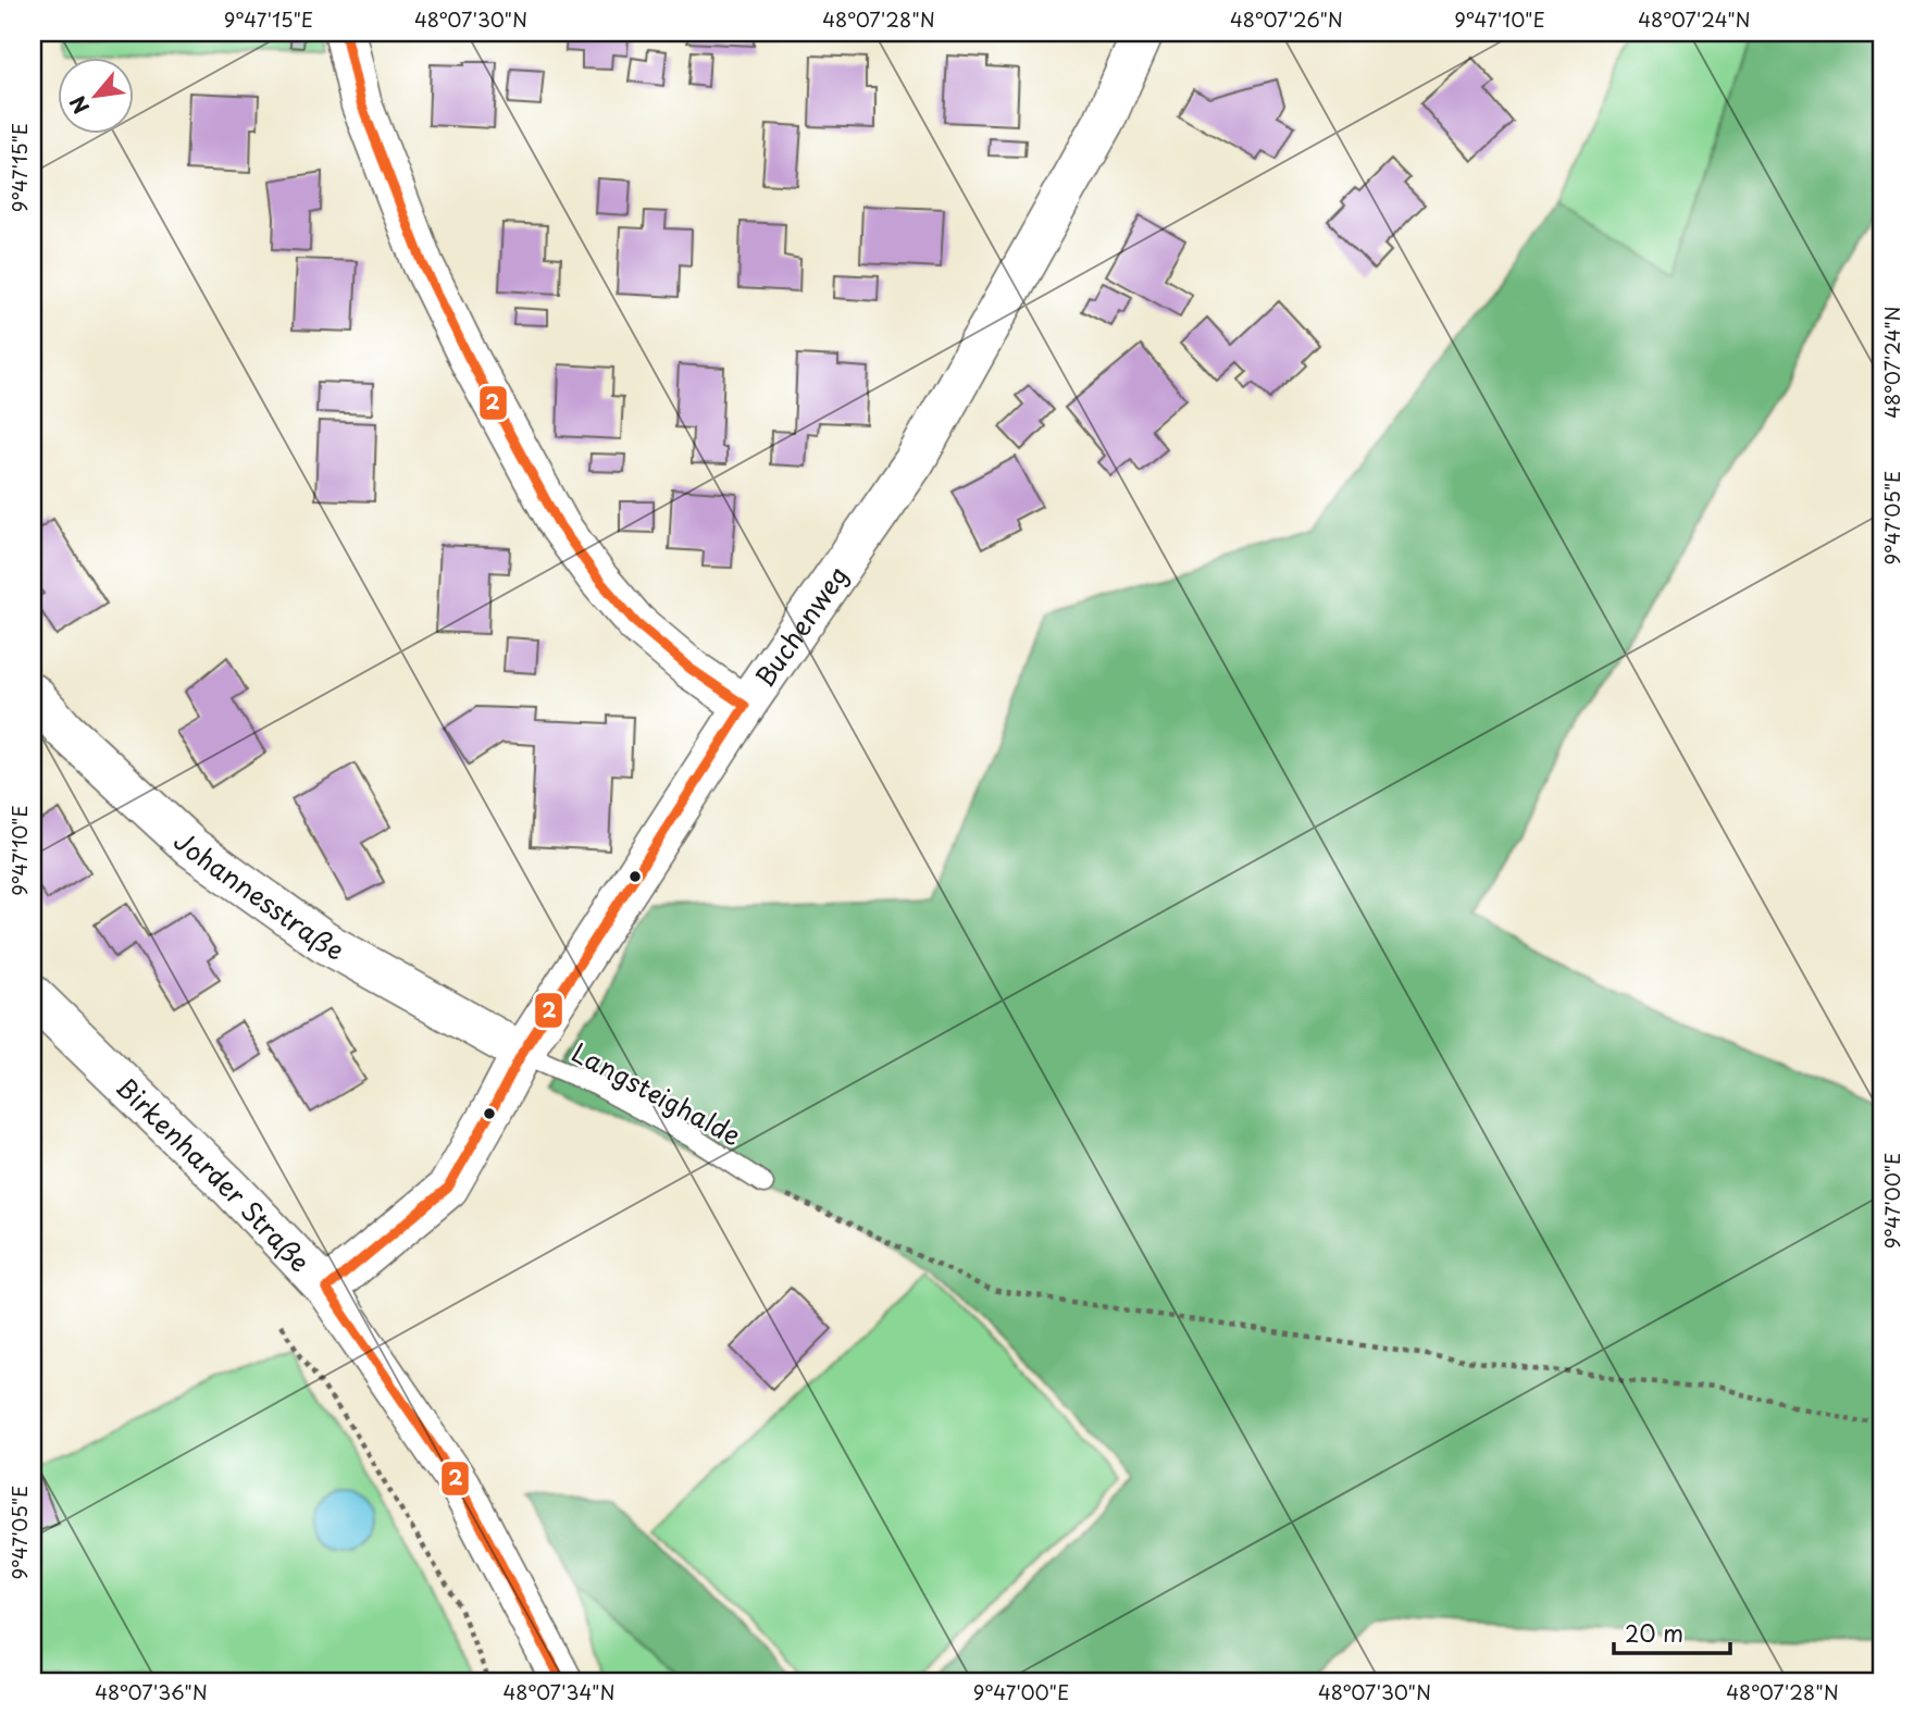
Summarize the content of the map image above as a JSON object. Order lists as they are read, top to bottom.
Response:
{
  "streets": {
    "street": ["Buchenweg", "Johannesstraße", "Birkenharder Straße"],
    "lane": ["Langsteighalde"]
  },
  "crossings": [
    ["Buchenweg", "Johannesstraße"],
    ["Buchenweg", "Langsteighalde"],
    ["Buchenweg", "Birkenharder Straße"],
    ["Johannesstraße", "Langsteighalde"]
  ],
  "lines": ["transit line 2"],
  "scale_bar": "20 m",
  "north": "bottom left",
  "coordinates": [
    "9°47'15\"E",
    "48°07'30\"N",
    "48°07'28\"N",
    "48°07'26\"N",
    "9°47'10\"E",
    "48°07'24\"N",
    "9°47'05\"E",
    "9°47'00\"E",
    "48°07'36\"N",
    "48°07'34\"N"
  ]
}
